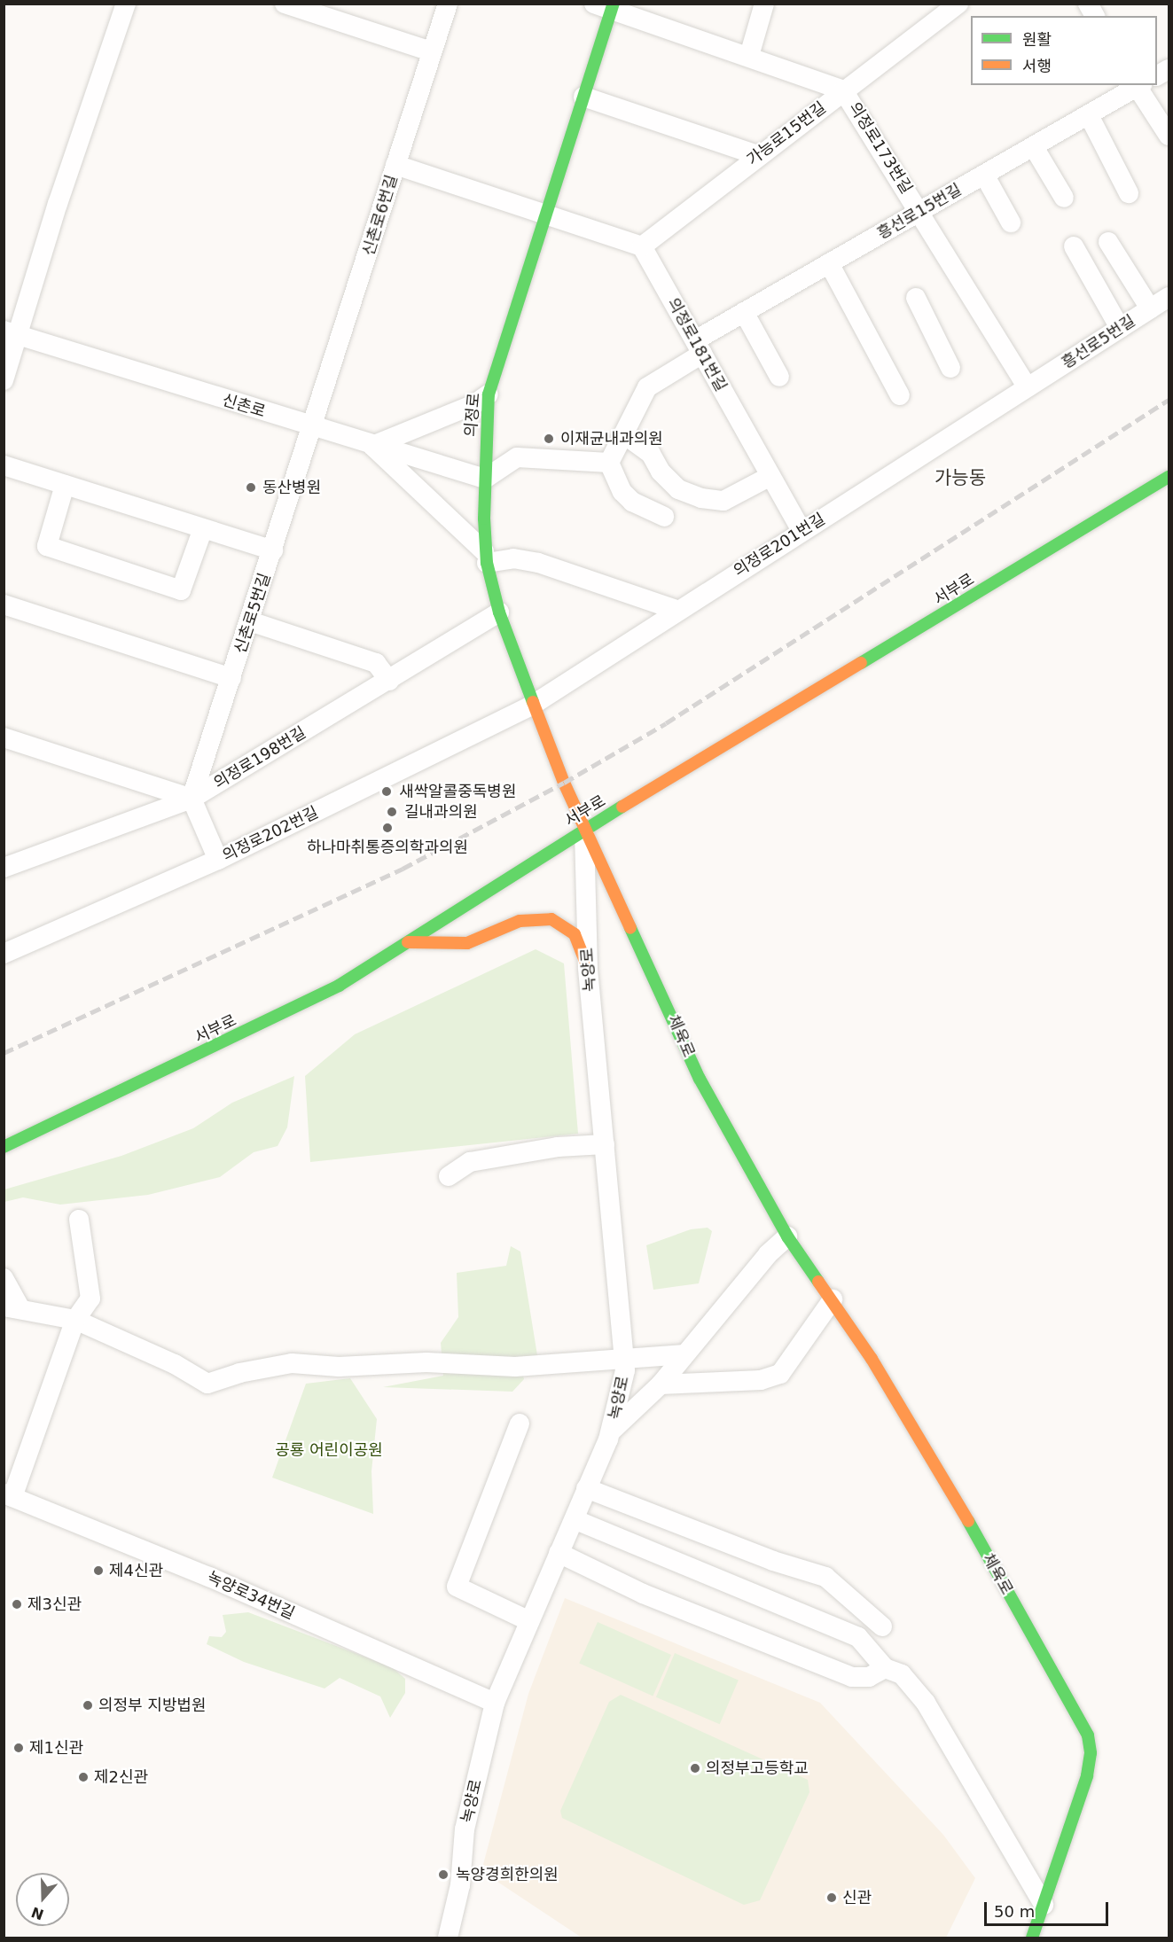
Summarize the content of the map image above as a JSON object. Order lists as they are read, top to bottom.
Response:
{
  "streets": {
    "street": [
      "가능로15번길",
      "의정로173번길",
      "흥선로15번길",
      "신촌로6번길",
      "흥선로5번길",
      "의정로181번길",
      "신촌로",
      "의정로",
      "의정로201번길",
      "서부로",
      "신촌로5번길",
      "의정로198번길",
      "의정로202번길",
      "녹양로",
      "체육로",
      "녹양로34번길"
    ]
  },
  "crossings": [
    ["가능로15번길", "의정로173번길"],
    ["가능로15번길", "의정로181번길"],
    ["의정로173번길", "흥선로15번길"],
    ["의정로173번길", "흥선로5번길"],
    ["의정로173번길", "의정로"],
    ["의정로173번길", "의정로201번길"],
    ["흥선로15번길", "의정로181번길"],
    ["신촌로6번길", "신촌로"],
    ["신촌로6번길", "신촌로5번길"],
    ["흥선로5번길", "의정로201번길"],
    ["의정로181번길", "의정로201번길"],
    ["신촌로", "의정로"],
    ["신촌로", "신촌로5번길"],
    ["의정로", "의정로201번길"],
    ["의정로", "서부로"],
    ["의정로", "의정로198번길"],
    ["의정로", "의정로202번길"],
    ["의정로", "녹양로"],
    ["의정로", "체육로"],
    ["의정로201번길", "의정로202번길"],
    ["서부로", "녹양로"],
    ["서부로", "체육로"],
    ["신촌로5번길", "의정로198번길"],
    ["녹양로", "체육로"],
    ["녹양로", "녹양로34번길"]
  ],
  "districts": ["가능동"],
  "parks": ["공룡 어린이공원"],
  "places": [
    "이재균내과의원",
    "동산병원",
    "새싹알콜중독병원",
    "길내과의원",
    "하나마취통증의학과의원",
    "제4신관",
    "제3신관",
    "의정부 지방법원",
    "제1신관",
    "의정부고등학교",
    "제2신관",
    "녹양경희한의원",
    "신관"
  ],
  "legend": ["원활", "서행"],
  "scale_bar": "50 m",
  "north": "bottom"
}
